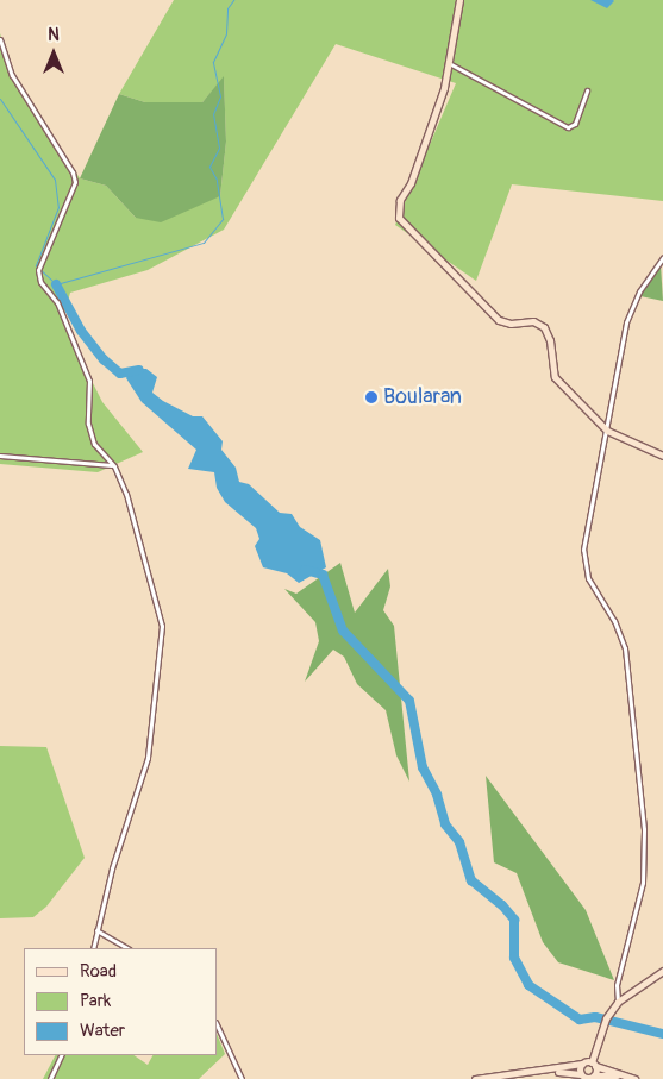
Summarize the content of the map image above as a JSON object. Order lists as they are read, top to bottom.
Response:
{
  "places": ["Boularan"],
  "legend": ["Road", "Park", "Water"],
  "north": "top"
}
